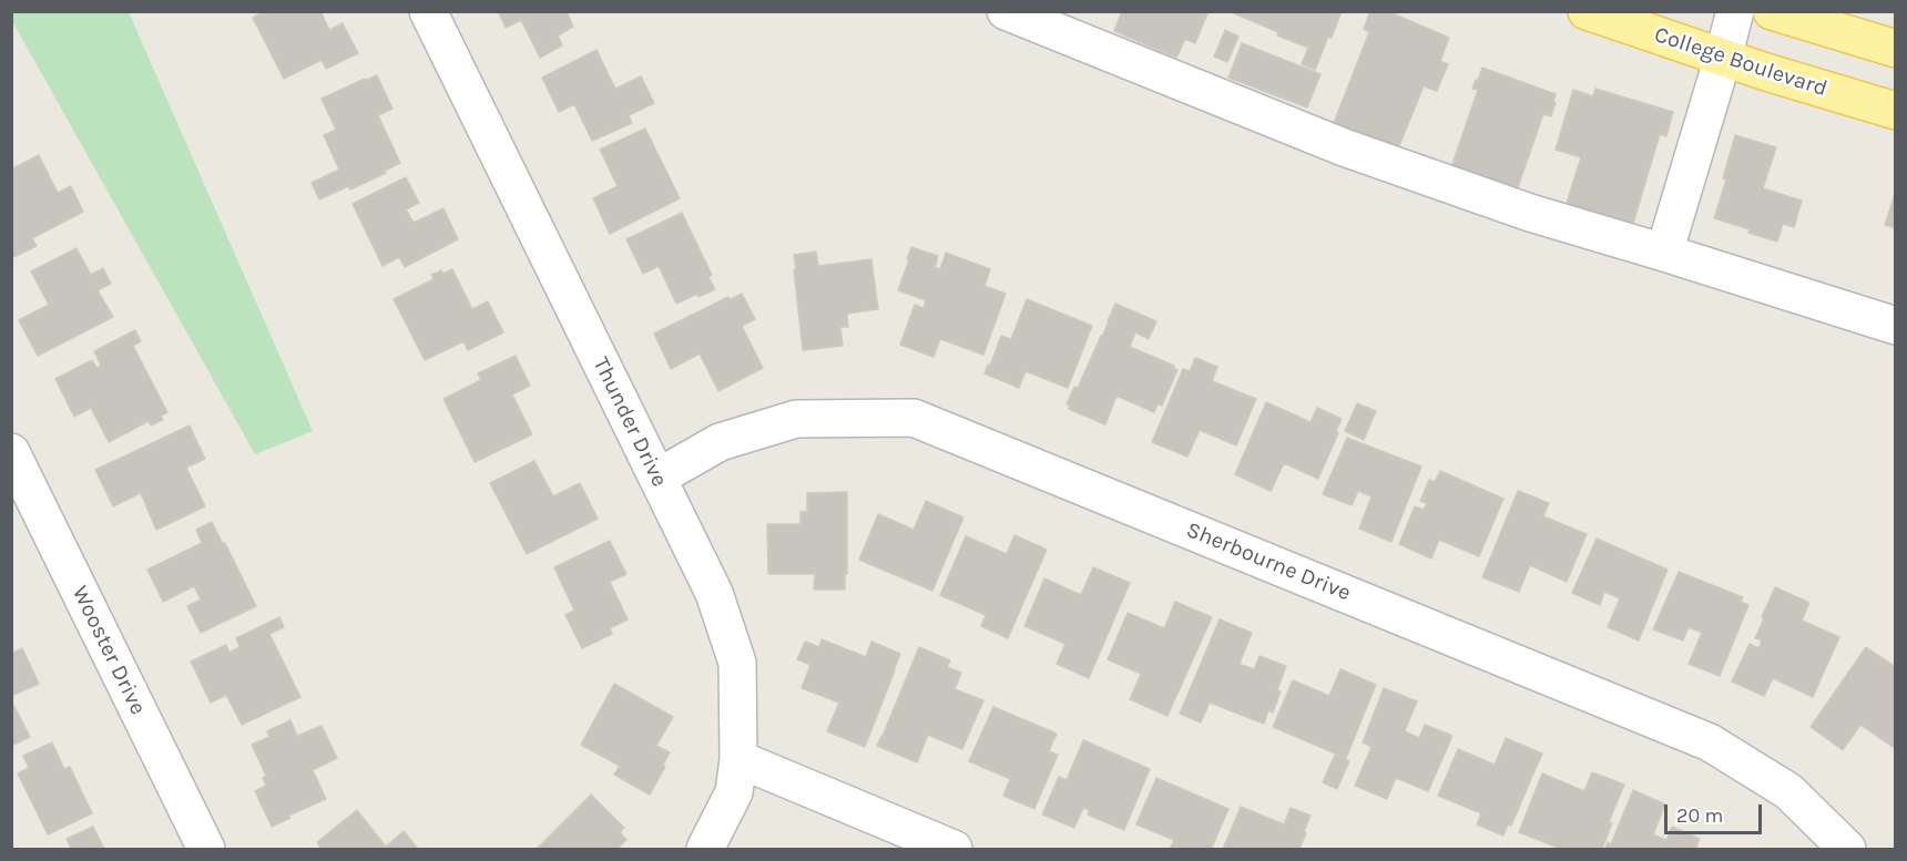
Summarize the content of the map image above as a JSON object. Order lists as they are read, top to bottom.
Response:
{
  "streets": {
    "main road": ["College Boulevard"],
    "street": ["Thunder Drive", "Sherbourne Drive", "Wooster Drive"]
  },
  "crossings": [
    ["Thunder Drive", "Sherbourne Drive"]
  ],
  "scale_bar": "20 m"
}
